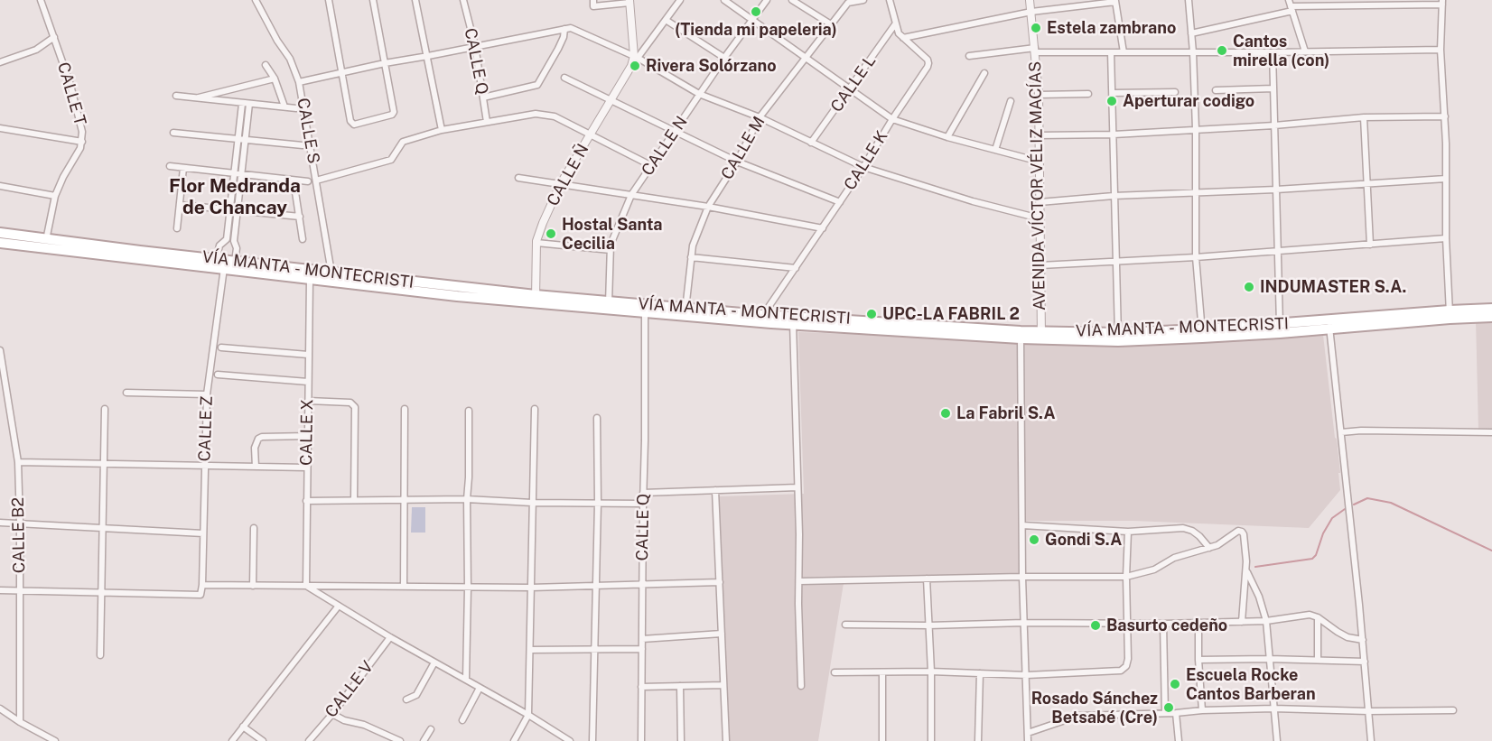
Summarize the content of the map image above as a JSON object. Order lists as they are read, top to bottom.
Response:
{
  "streets": {
    "main road": ["VÍA MANTA - MONTECRISTI"],
    "street": [
      "CALLE Q",
      "CALLE L",
      "CALLE T",
      "CALLE S",
      "CALLE N",
      "CALLE M",
      "CALLE K",
      "CALLE Ñ",
      "AVENIDA VÍCTOR VÉLIZ MACÍAS",
      "CALLE Z",
      "CALLE X",
      "CALLE B2",
      "CALLE V"
    ]
  },
  "crossings": [
    ["CALLE Q", "VÍA MANTA - MONTECRISTI"],
    ["CALLE L", "CALLE K"],
    ["CALLE T", "VÍA MANTA - MONTECRISTI"],
    ["CALLE S", "VÍA MANTA - MONTECRISTI"],
    ["CALLE N", "VÍA MANTA - MONTECRISTI"],
    ["CALLE M", "VÍA MANTA - MONTECRISTI"],
    ["CALLE K", "VÍA MANTA - MONTECRISTI"],
    ["CALLE Ñ", "VÍA MANTA - MONTECRISTI"],
    ["AVENIDA VÍCTOR VÉLIZ MACÍAS", "VÍA MANTA - MONTECRISTI"],
    ["VÍA MANTA - MONTECRISTI", "CALLE Z"],
    ["VÍA MANTA - MONTECRISTI", "CALLE X"]
  ],
  "districts": ["Flor Medranda de Chancay"],
  "places": [
    "(Tienda mi papeleria)",
    "Estela zambrano",
    "Cantos mirella (con)",
    "Rivera Solórzano",
    "Aperturar codigo",
    "Hostal Santa Cecilia",
    "INDUMASTER S.A.",
    "UPC-LA FABRIL 2",
    "La Fabril S.A",
    "Gondi S.A",
    "Basurto cedeño",
    "Escuela Rocke Cantos Barberan",
    "Rosado Sánchez Betsabé (Cre)"
  ]
}
